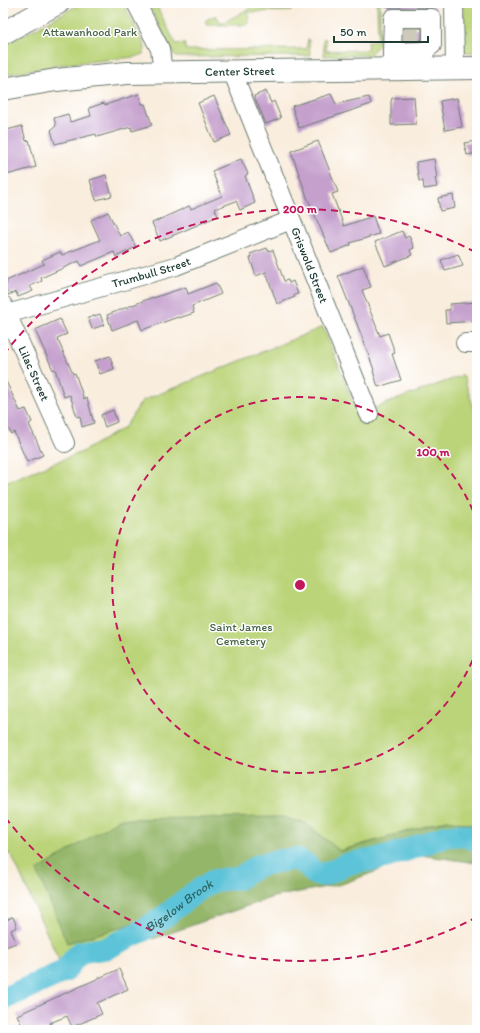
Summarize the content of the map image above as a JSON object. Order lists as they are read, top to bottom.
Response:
{
  "streets": {
    "main road": ["Center Street"],
    "street": ["Griswold Street", "Trumbull Street", "Lilac Street"]
  },
  "crossings": [
    ["Center Street", "Griswold Street"],
    ["Griswold Street", "Trumbull Street"],
    ["Trumbull Street", "Lilac Street"]
  ],
  "water": ["Bigelow Brook"],
  "parks": ["Attawanhood Park", "Saint James Cemetery"],
  "scale_bar": "50 m",
  "rings": ["200 m", "100 m"]
}
